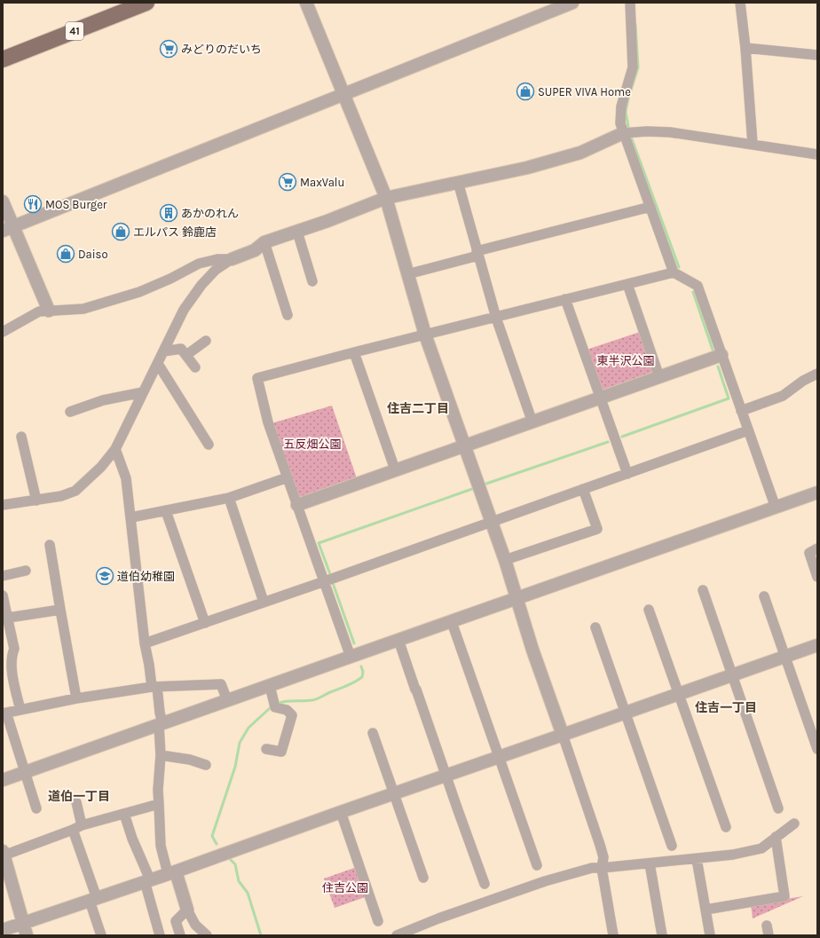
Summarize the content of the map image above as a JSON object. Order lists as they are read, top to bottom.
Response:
{
  "streets": {
    "main road": ["41"]
  },
  "districts": ["住吉二丁目", "住吉一丁目", "道伯一丁目"],
  "parks": ["東半沢公園", "五反畑公園", "住吉公園"],
  "places": {
    "supermarket": ["みどりのだいち", "MaxValu"],
    "shop": ["SUPER VIVA Home", "エルパス 鈴鹿店", "Daiso"],
    "restaurant": ["MOS Burger"],
    "building": ["あかのれん"],
    "school or university": ["道伯幼稚園"]
  }
}
